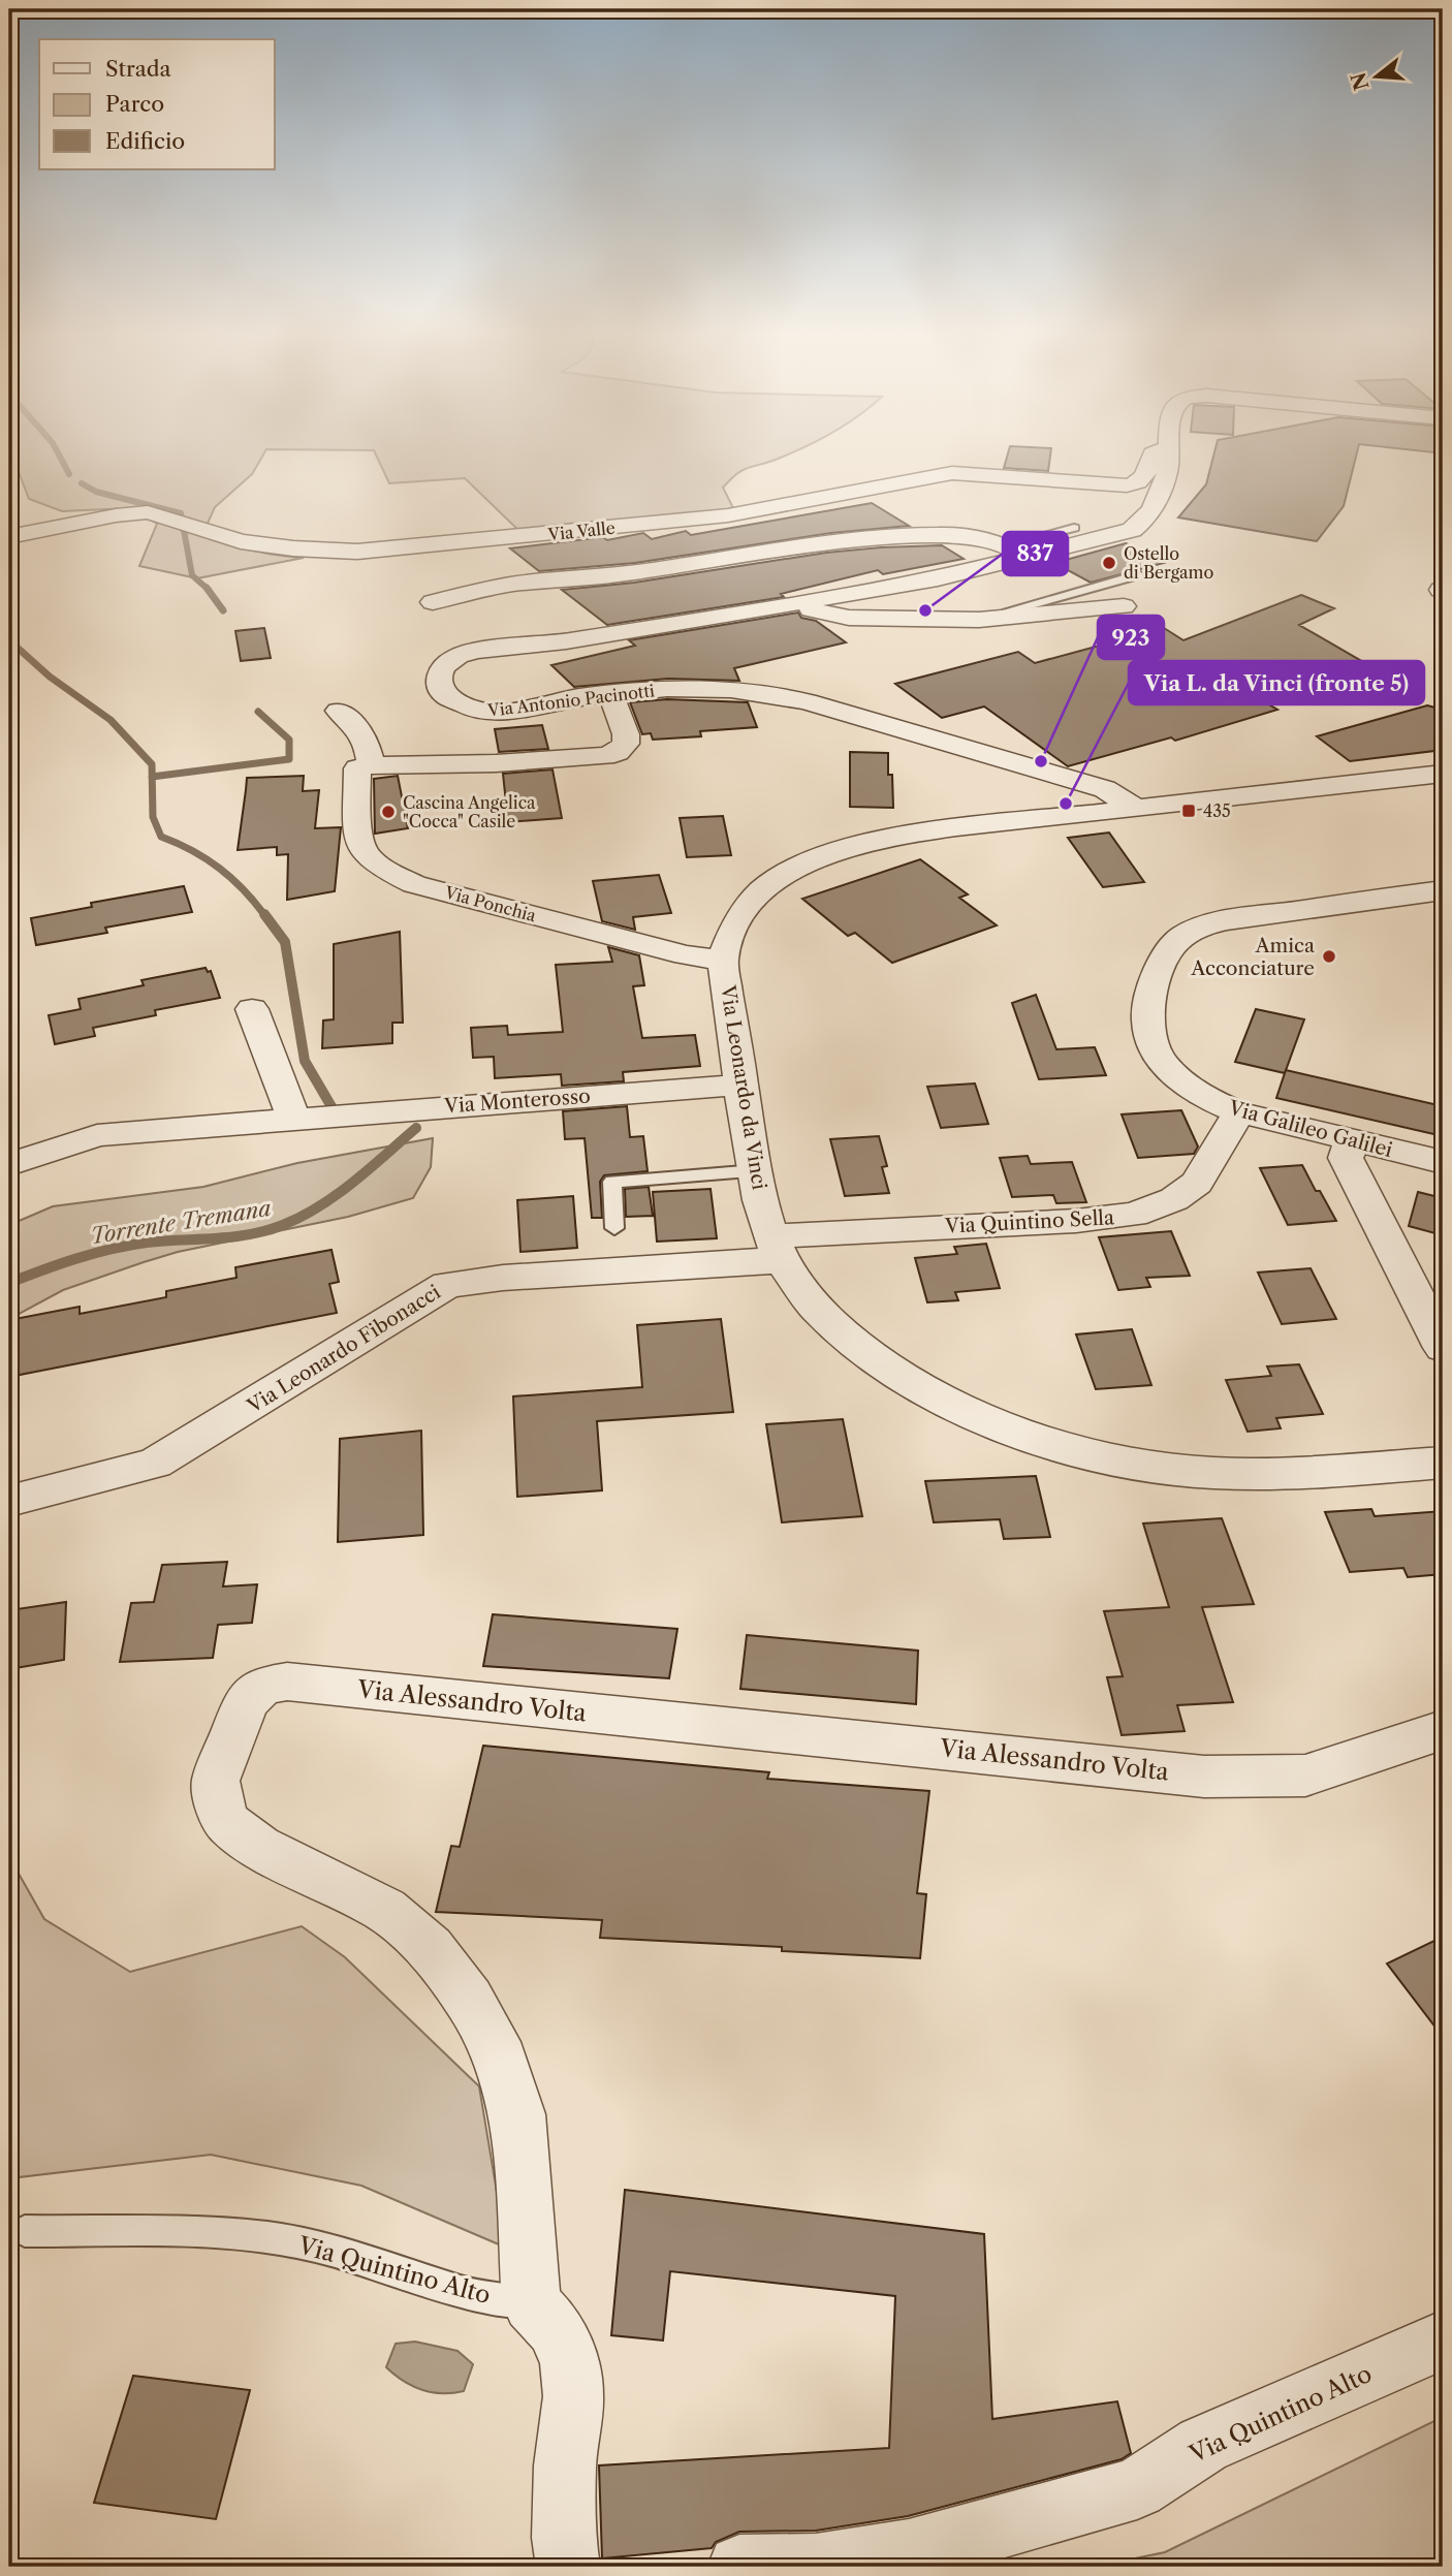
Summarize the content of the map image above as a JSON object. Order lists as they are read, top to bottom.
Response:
{
  "streets": {
    "street": [
      "Via Valle",
      "Via Antonio Pacinotti",
      "Via Ponchia",
      "Via Leonardo da Vinci",
      "Via Monterosso",
      "Via Galileo Galilei",
      "Via Quintino Sella",
      "Via Leonardo Fibonacci",
      "Via Alessandro Volta",
      "Via Quintino Alto"
    ]
  },
  "crossings": [
    ["Via Antonio Pacinotti", "Via Leonardo da Vinci"],
    ["Via Ponchia", "Via Leonardo da Vinci"],
    ["Via Leonardo da Vinci", "Via Monterosso"],
    ["Via Leonardo da Vinci", "Via Quintino Sella"],
    ["Via Leonardo da Vinci", "Via Leonardo Fibonacci"],
    ["Via Galileo Galilei", "Via Quintino Sella"],
    ["Via Quintino Sella", "Via Leonardo Fibonacci"],
    ["Via Alessandro Volta", "Via Quintino Alto"]
  ],
  "water": ["Torrente Tremana"],
  "places": {
    "other": [
      "Ostello di Bergamo",
      "837",
      "923",
      "Via L. da Vinci (fronte 5)",
      "Cascina Angelica \"Cocca\" Casile",
      "Amica Acconciature"
    ],
    "transit": ["435"]
  },
  "legend": ["Strada", "Parco", "Edificio"],
  "north": "left"
}
